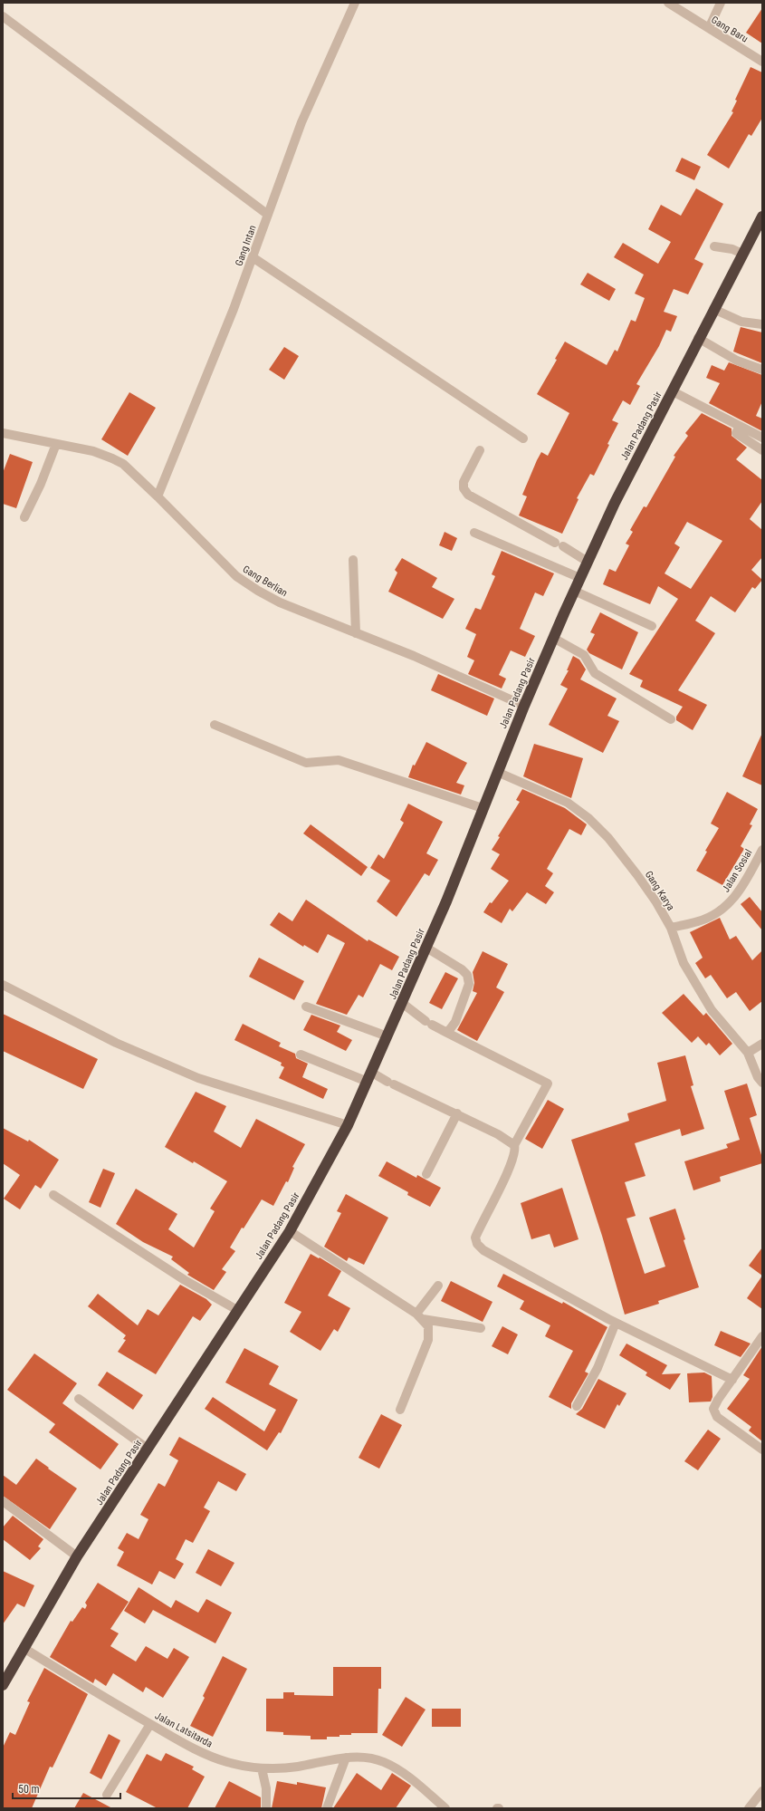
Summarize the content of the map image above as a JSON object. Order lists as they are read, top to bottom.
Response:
{
  "streets": {
    "highway": ["Jalan Padang Pasir"],
    "street": [
      "Gang Baru",
      "Gang Intan",
      "Gang Berlian",
      "Jalan Sosial",
      "Gang Karya",
      "Jalan Latsitarda"
    ]
  },
  "crossings": [
    ["Gang Intan", "Gang Berlian"],
    ["Jalan Padang Pasir", "Gang Berlian"],
    ["Jalan Padang Pasir", "Gang Karya"],
    ["Jalan Padang Pasir", "Jalan Latsitarda"],
    ["Jalan Sosial", "Gang Karya"]
  ],
  "scale_bar": "50 m"
}
